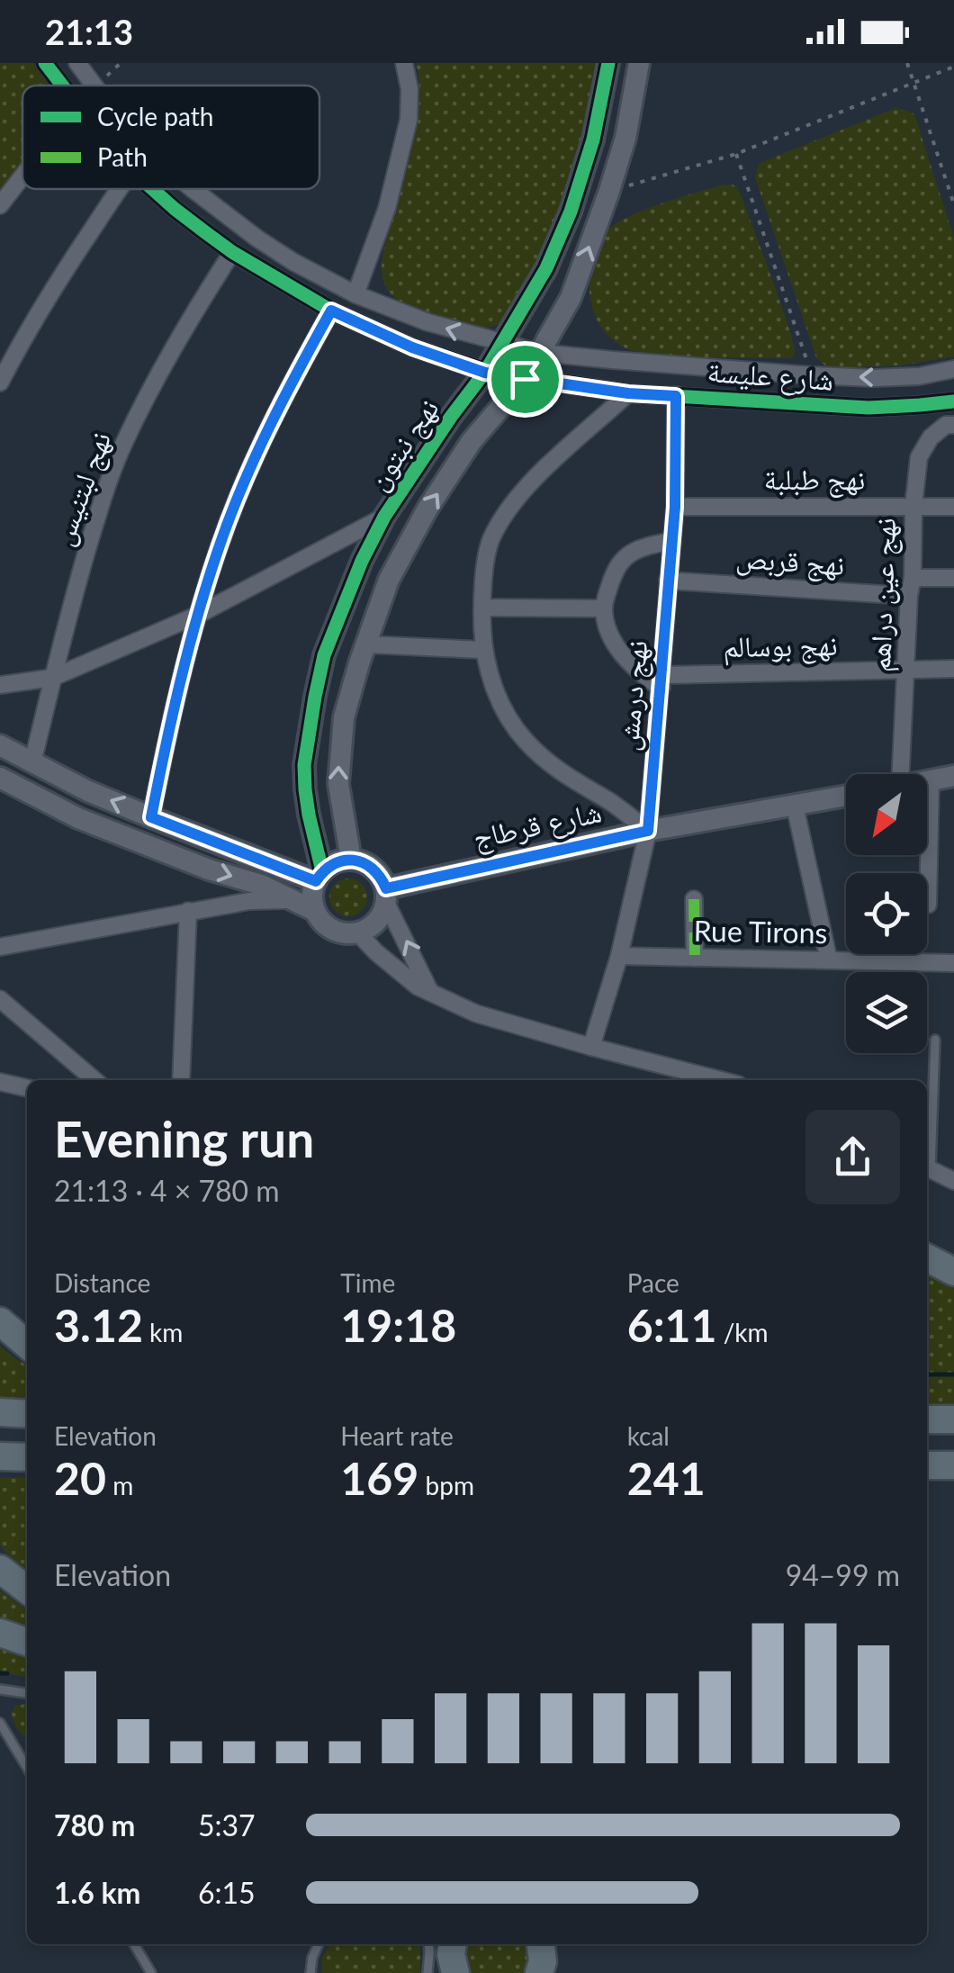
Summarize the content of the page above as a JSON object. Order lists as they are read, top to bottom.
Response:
{
  "streets": {
    "street": [
      "شارع عليسة",
      "نهج نبتون",
      "نهج طبلبة",
      "نهج لبتنيس",
      "نهج قربص",
      "نهج عين دراهم",
      "نهج بوسالم",
      "نهج درمش",
      "شارع قرطاج",
      "Rue Tirons"
    ]
  },
  "crossings": [
    ["شارع عليسة", "نهج نبتون"],
    ["شارع عليسة", "نهج لبتنيس"],
    ["شارع عليسة", "نهج درمش"],
    ["نهج نبتون", "شارع قرطاج"],
    ["نهج طبلبة", "نهج عين دراهم"],
    ["نهج طبلبة", "نهج درمش"],
    ["نهج قربص", "نهج عين دراهم"],
    ["نهج قربص", "نهج درمش"],
    ["نهج عين دراهم", "نهج بوسالم"],
    ["نهج بوسالم", "نهج درمش"],
    ["نهج درمش", "شارع قرطاج"],
    ["نهج درمش", "Rue Tirons"]
  ],
  "legend": ["Cycle path", "Path"],
  "north": "bottom left",
  "page": {
    "status": "21:13",
    "heading": ["Evening run", "21:13 · 4 × 780 m"],
    "stats": [
      ["Distance", "3.12 km"],
      ["Time", "19:18"],
      ["Pace", "6:11 /km"],
      ["Elevation", "20 m"],
      ["Heart rate", "169 bpm"],
      ["kcal", "241"]
    ],
    "chart": ["Elevation", "94–99 m"],
    "list": [
      {
        "name": "780 m",
        "note": "5:37"
      },
      {
        "name": "1.6 km",
        "note": "6:15"
      }
    ]
  }
}
